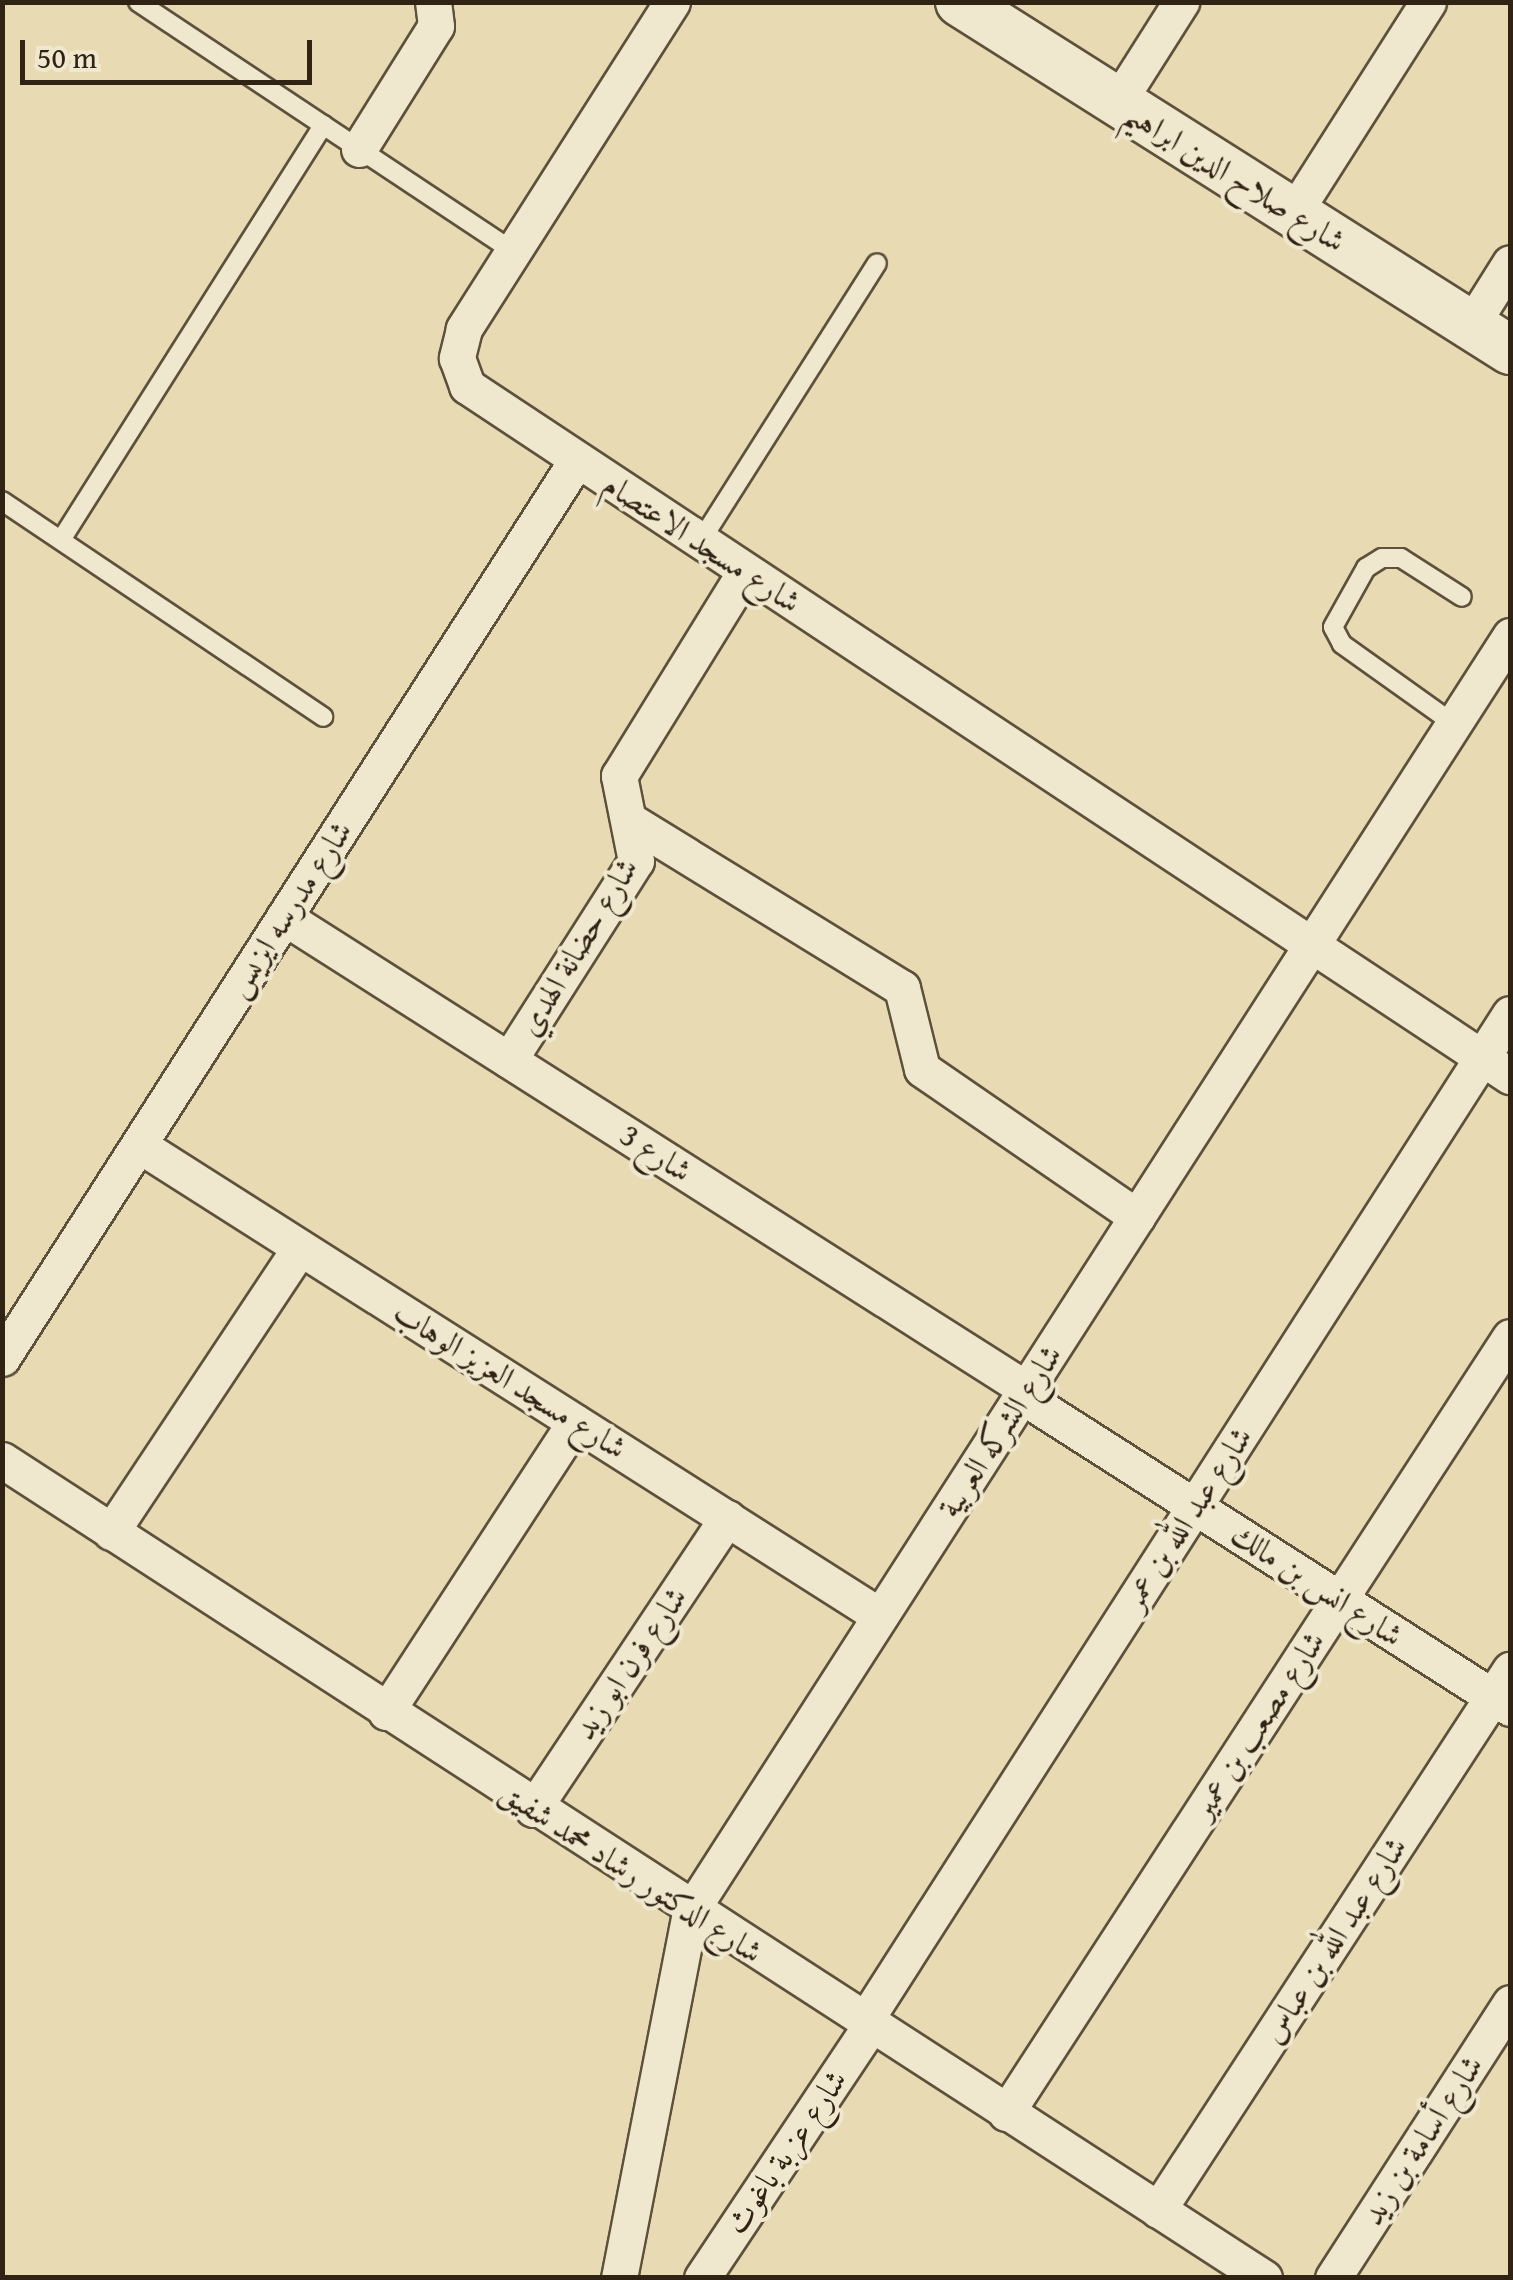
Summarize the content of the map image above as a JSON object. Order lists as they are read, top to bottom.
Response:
{
  "streets": {
    "street": [
      "شارع صلاح الدين ابراهيم",
      "شارع مسجد الاعتصام",
      "شارع مدرسه ايزيس",
      "شارع حضانة الهدي",
      "شارع 3",
      "شارع مسجد العزيز الوهاب",
      "شارع الشركه العربية",
      "شارع عبد الله بن عمر",
      "شارع انس بن مالك",
      "شارع فرن ابو زيد",
      "شارع مصعب بن عمير",
      "شارع الدكتور رشاد محمد شفيق",
      "شارع عبد الله بن عباس",
      "شارع أسامة بن زيد",
      "شارع عزبة باغوث"
    ]
  },
  "crossings": [
    ["شارع مسجد الاعتصام", "شارع مدرسه ايزيس"],
    ["شارع مسجد الاعتصام", "شارع حضانة الهدي"],
    ["شارع مسجد الاعتصام", "شارع الشركه العربية"],
    ["شارع مسجد الاعتصام", "شارع عبد الله بن عمر"],
    ["شارع مدرسه ايزيس", "شارع 3"],
    ["شارع مدرسه ايزيس", "شارع مسجد العزيز الوهاب"],
    ["شارع حضانة الهدي", "شارع 3"],
    ["شارع 3", "شارع الشركه العربية"],
    ["شارع 3", "شارع انس بن مالك"],
    ["شارع مسجد العزيز الوهاب", "شارع الشركه العربية"],
    ["شارع مسجد العزيز الوهاب", "شارع فرن ابو زيد"],
    ["شارع الشركه العربية", "شارع انس بن مالك"],
    ["شارع الشركه العربية", "شارع الدكتور رشاد محمد شفيق"],
    ["شارع عبد الله بن عمر", "شارع انس بن مالك"],
    ["شارع عبد الله بن عمر", "شارع الدكتور رشاد محمد شفيق"],
    ["شارع عبد الله بن عمر", "شارع عزبة باغوث"],
    ["شارع انس بن مالك", "شارع مصعب بن عمير"],
    ["شارع انس بن مالك", "شارع عبد الله بن عباس"],
    ["شارع فرن ابو زيد", "شارع الدكتور رشاد محمد شفيق"],
    ["شارع مصعب بن عمير", "شارع الدكتور رشاد محمد شفيق"],
    ["شارع الدكتور رشاد محمد شفيق", "شارع عبد الله بن عباس"],
    ["شارع الدكتور رشاد محمد شفيق", "شارع عزبة باغوث"]
  ],
  "scale_bar": "50 m"
}
